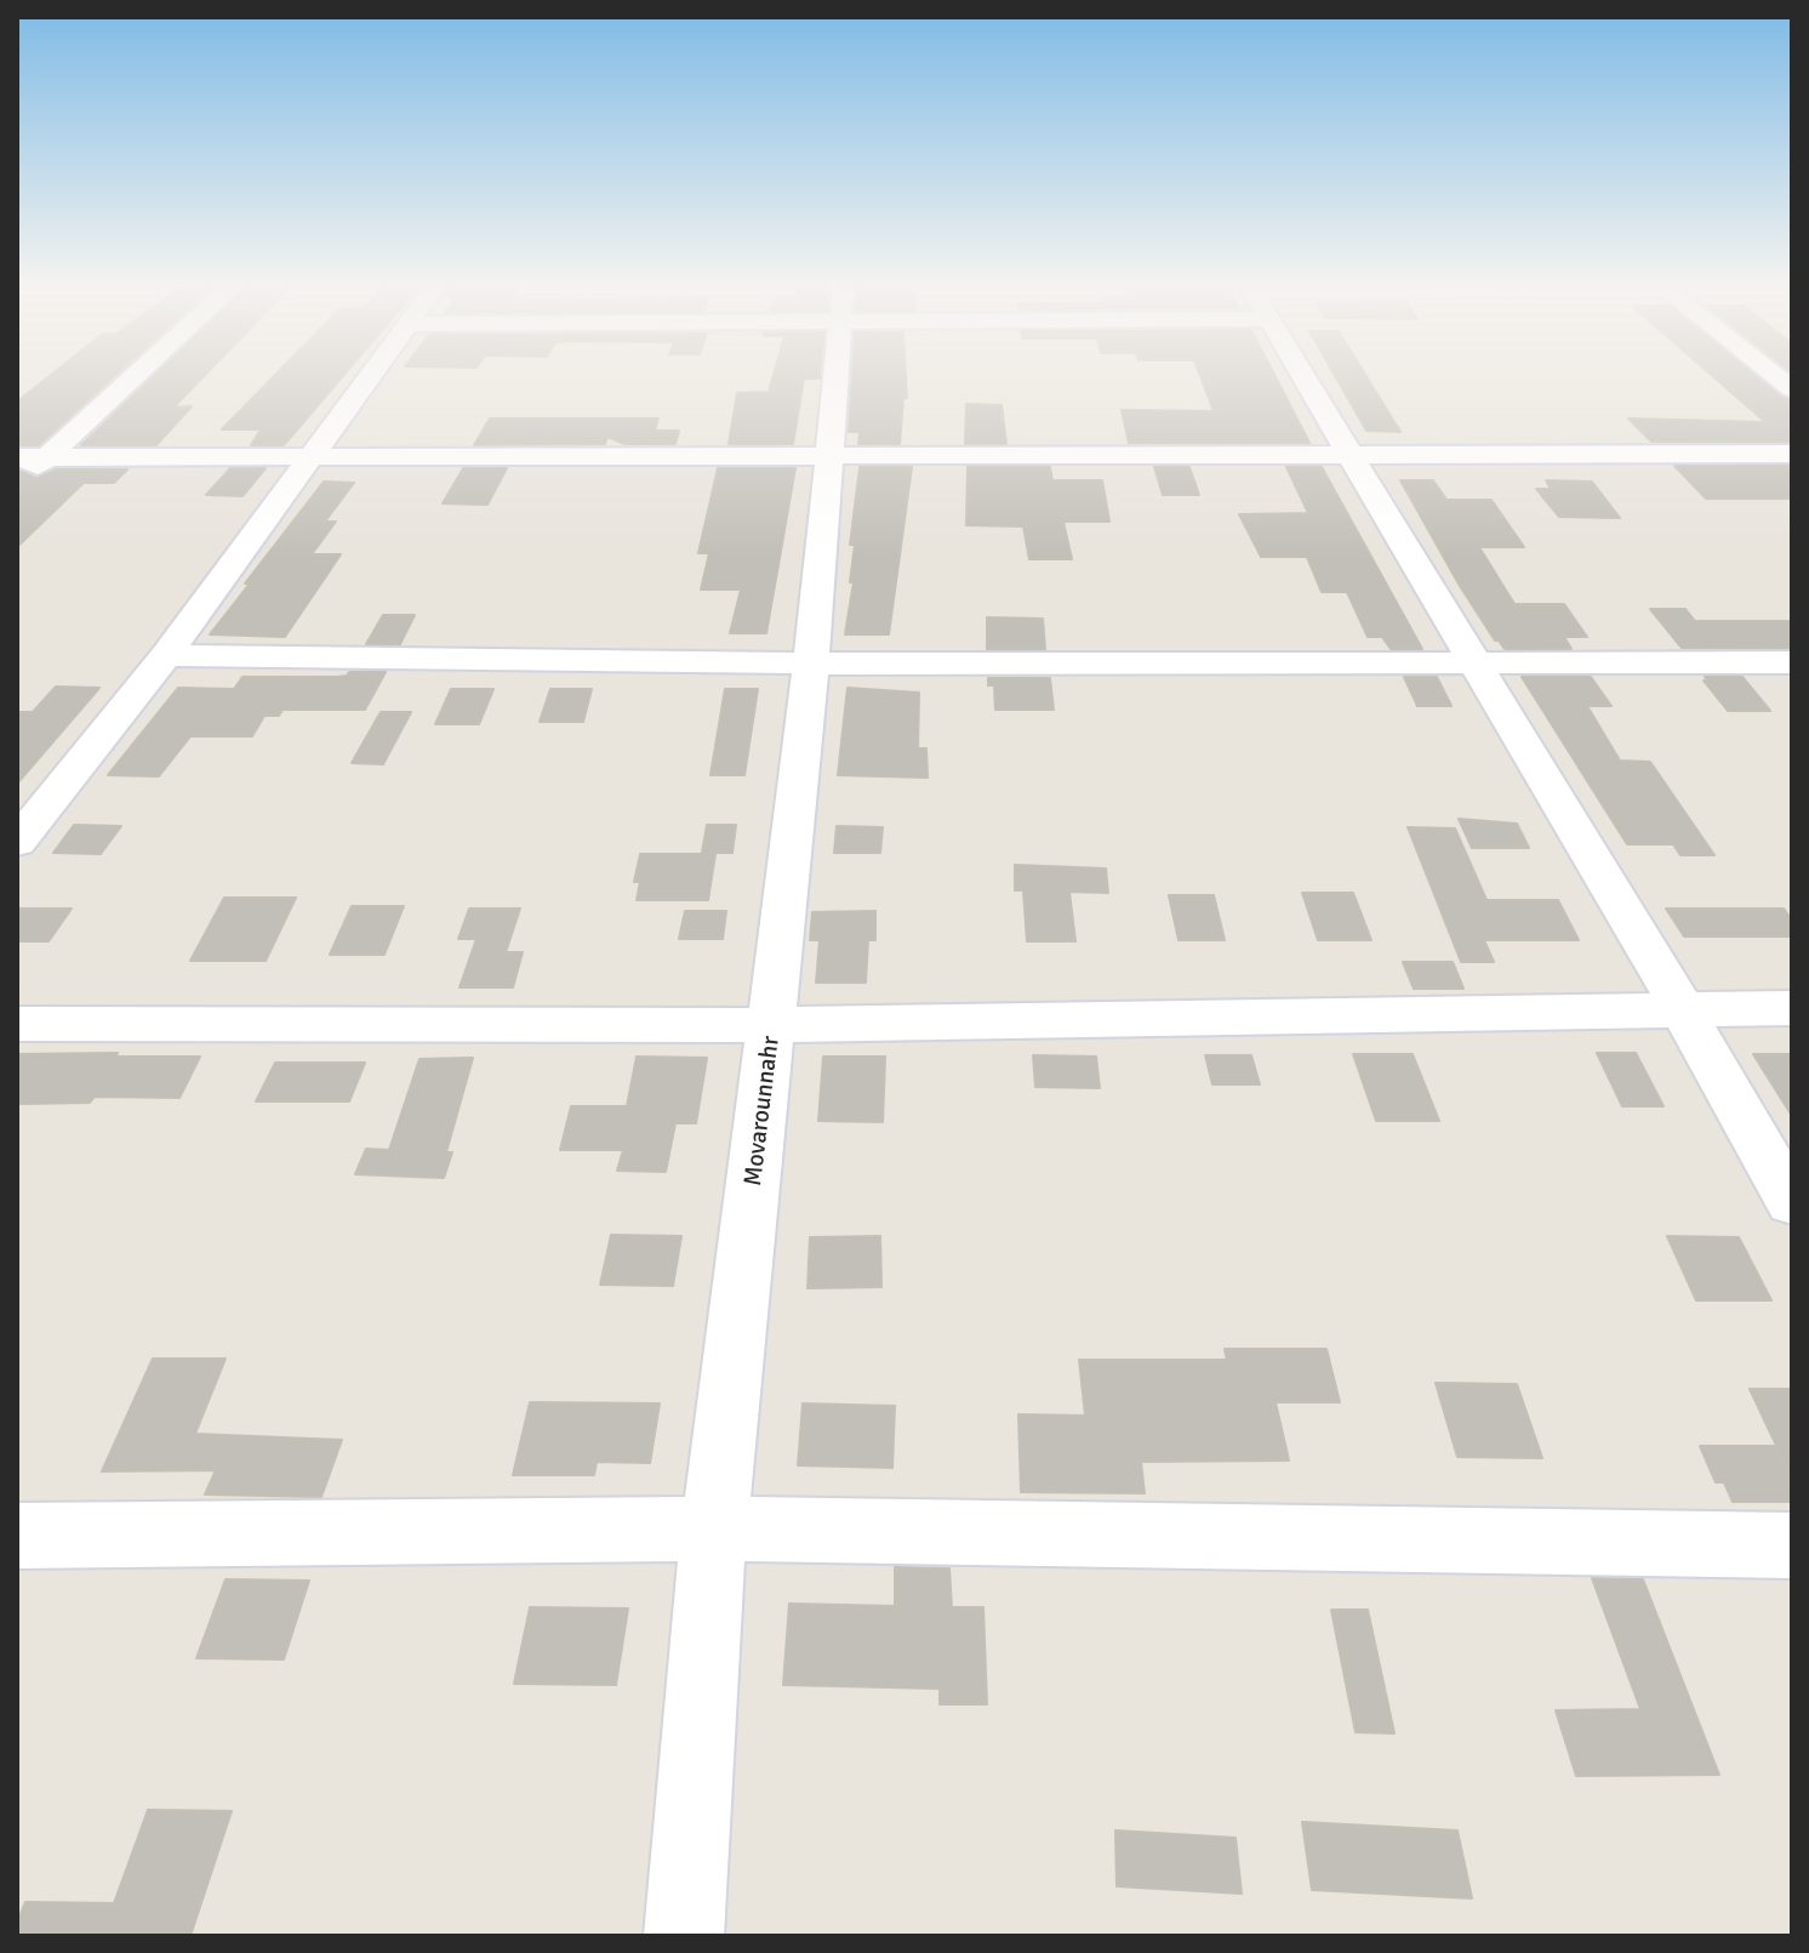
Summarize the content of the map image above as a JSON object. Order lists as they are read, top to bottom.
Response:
{
  "streets": {
    "street": ["Movarounnahr"]
  }
}
